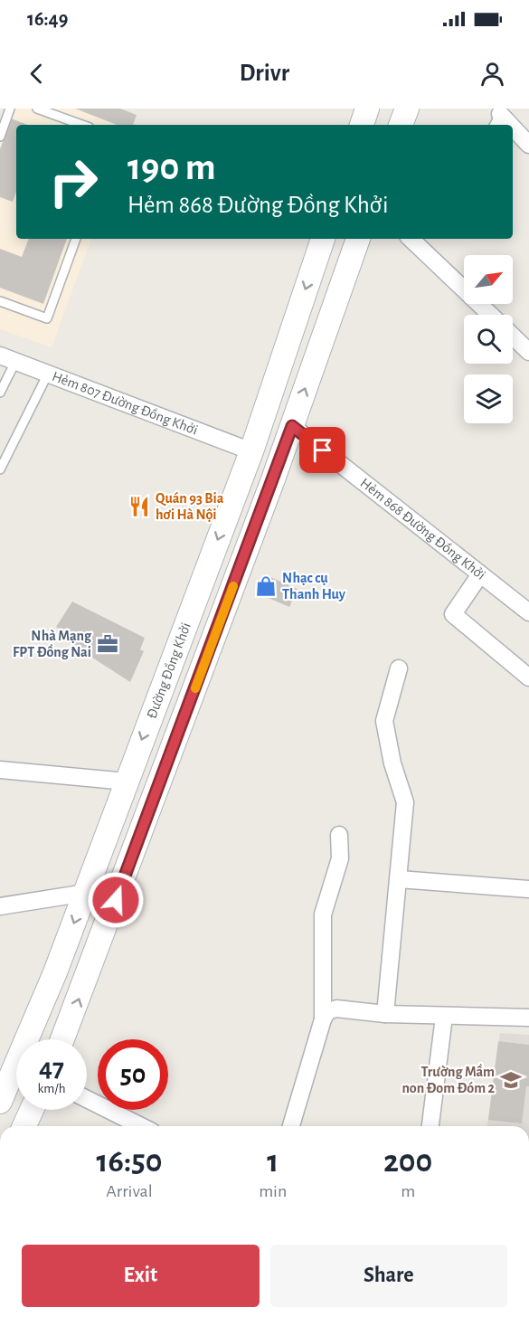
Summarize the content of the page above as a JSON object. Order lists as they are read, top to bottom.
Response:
{
  "streets": {
    "main road": ["Đường Đồng Khởi"],
    "street": ["Hẻm 807 Đường Đồng Khởi", "Hẻm 868 Đường Đồng Khởi"]
  },
  "crossings": [
    ["Hẻm 807 Đường Đồng Khởi", "Đường Đồng Khởi"]
  ],
  "places": {
    "restaurant": ["Quán 93 Bia hơi Hà Nội"],
    "shop": ["Nhạc cụ Thanh Huy"],
    "office": ["Nhà Mạng FPT Đồng Nai"],
    "school or university": ["Trường Mầm non Đom Đóm 2"]
  },
  "north": "top right",
  "page": {
    "status": "16:49",
    "header": "Drivr",
    "turn": ["190 m", "Hẻm 868 Đường Đồng Khởi"],
    "speed": "47 km/h",
    "limit": "50",
    "eta": [
      "16:50",
      "Arrival",
      "1",
      "min",
      "200",
      "m"
    ],
    "buttons": ["Exit", "Share"]
  }
}
